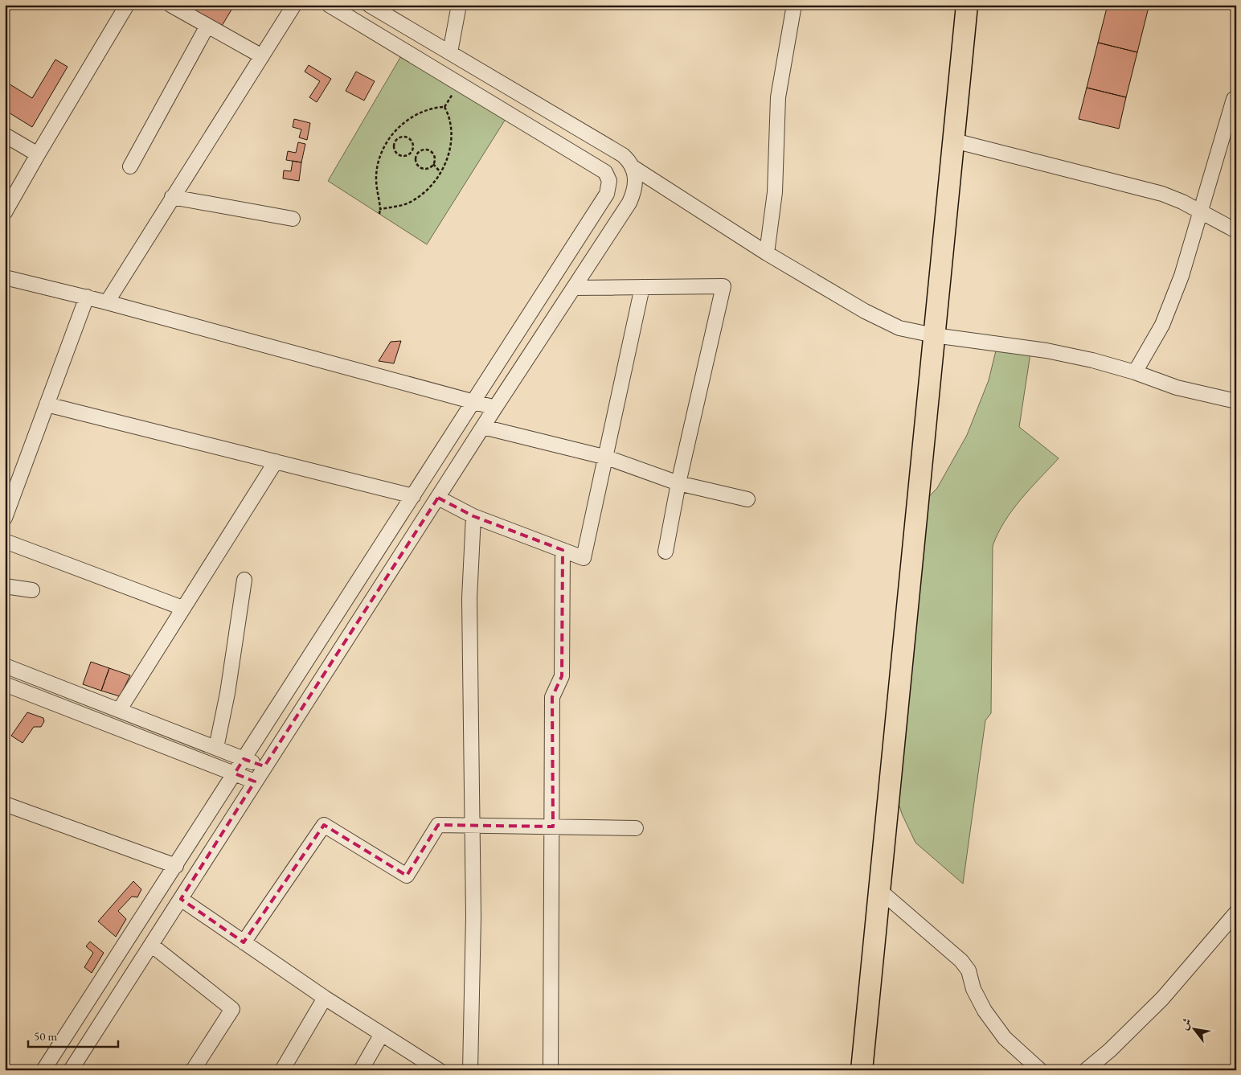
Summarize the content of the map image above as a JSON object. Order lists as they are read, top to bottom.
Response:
{
  "scale_bar": "50 m",
  "north": "top left"
}
